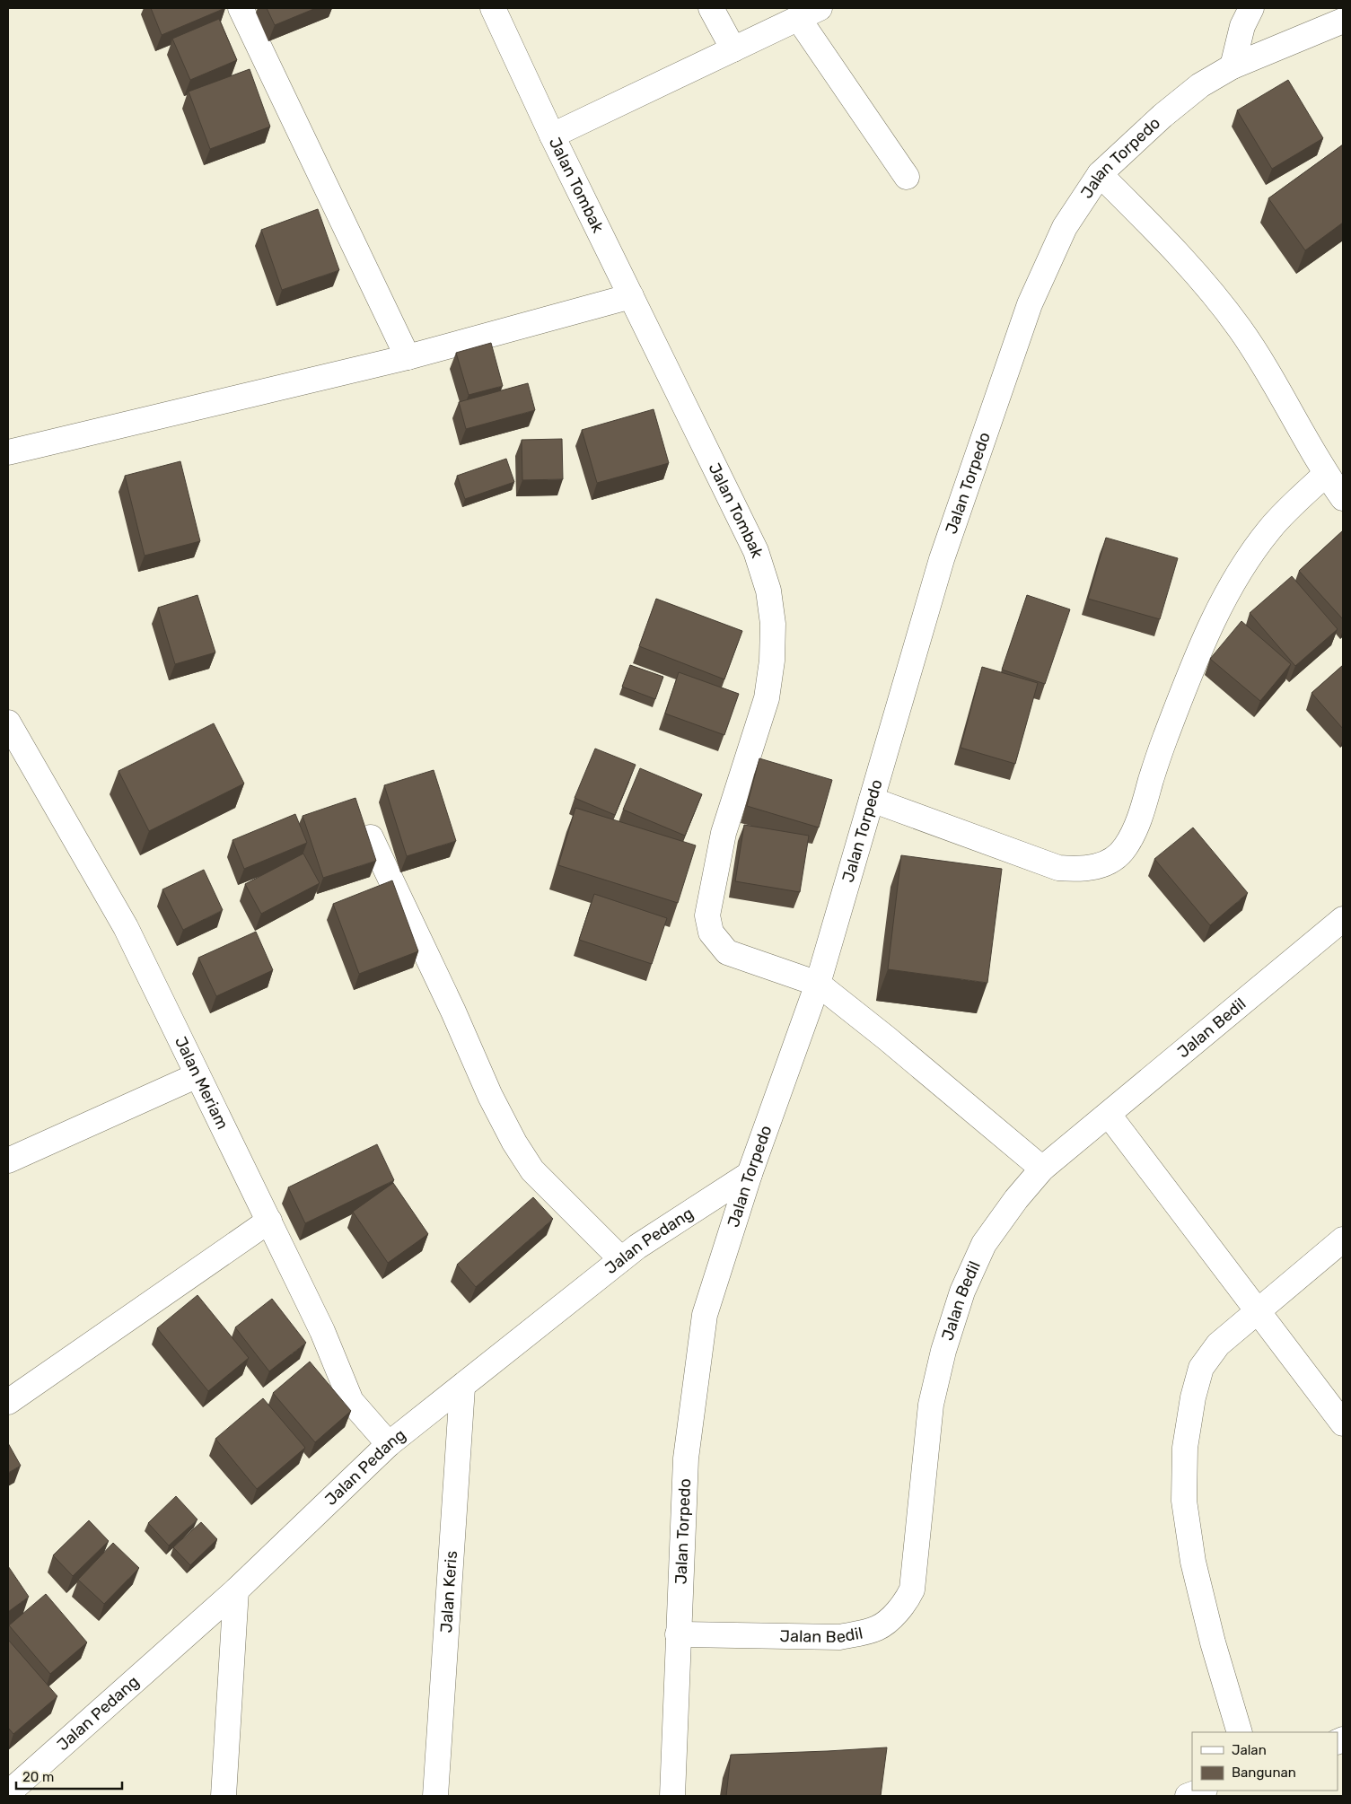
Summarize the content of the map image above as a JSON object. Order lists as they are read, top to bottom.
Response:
{
  "streets": {
    "street": [
      "Jalan Torpedo",
      "Jalan Tombak",
      "Jalan Bedil",
      "Jalan Meriam",
      "Jalan Pedang",
      "Jalan Keris"
    ]
  },
  "crossings": [
    ["Jalan Torpedo", "Jalan Tombak"],
    ["Jalan Torpedo", "Jalan Bedil"],
    ["Jalan Torpedo", "Jalan Pedang"],
    ["Jalan Tombak", "Jalan Bedil"],
    ["Jalan Meriam", "Jalan Pedang"],
    ["Jalan Pedang", "Jalan Keris"]
  ],
  "legend": ["Jalan", "Bangunan"],
  "scale_bar": "20 m"
}
